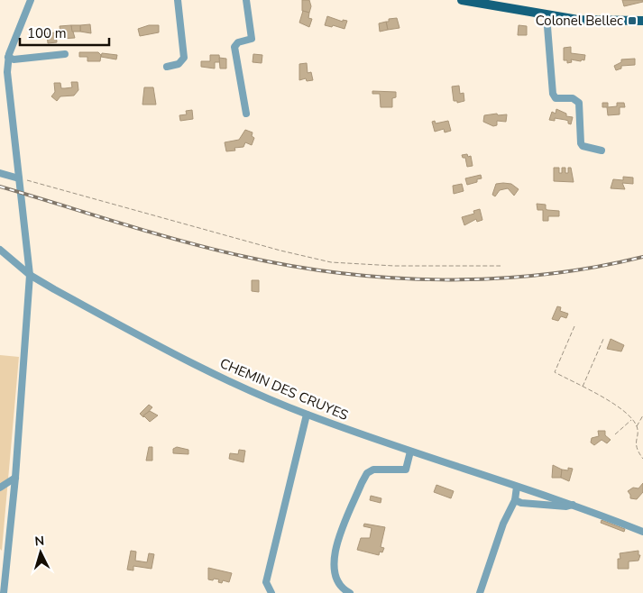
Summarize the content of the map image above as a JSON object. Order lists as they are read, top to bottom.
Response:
{
  "streets": {
    "street": ["CHEMIN DES CRUYES"]
  },
  "places": {
    "transit": ["Colonel Bellec"]
  },
  "scale_bar": "100 m",
  "north": "top"
}
